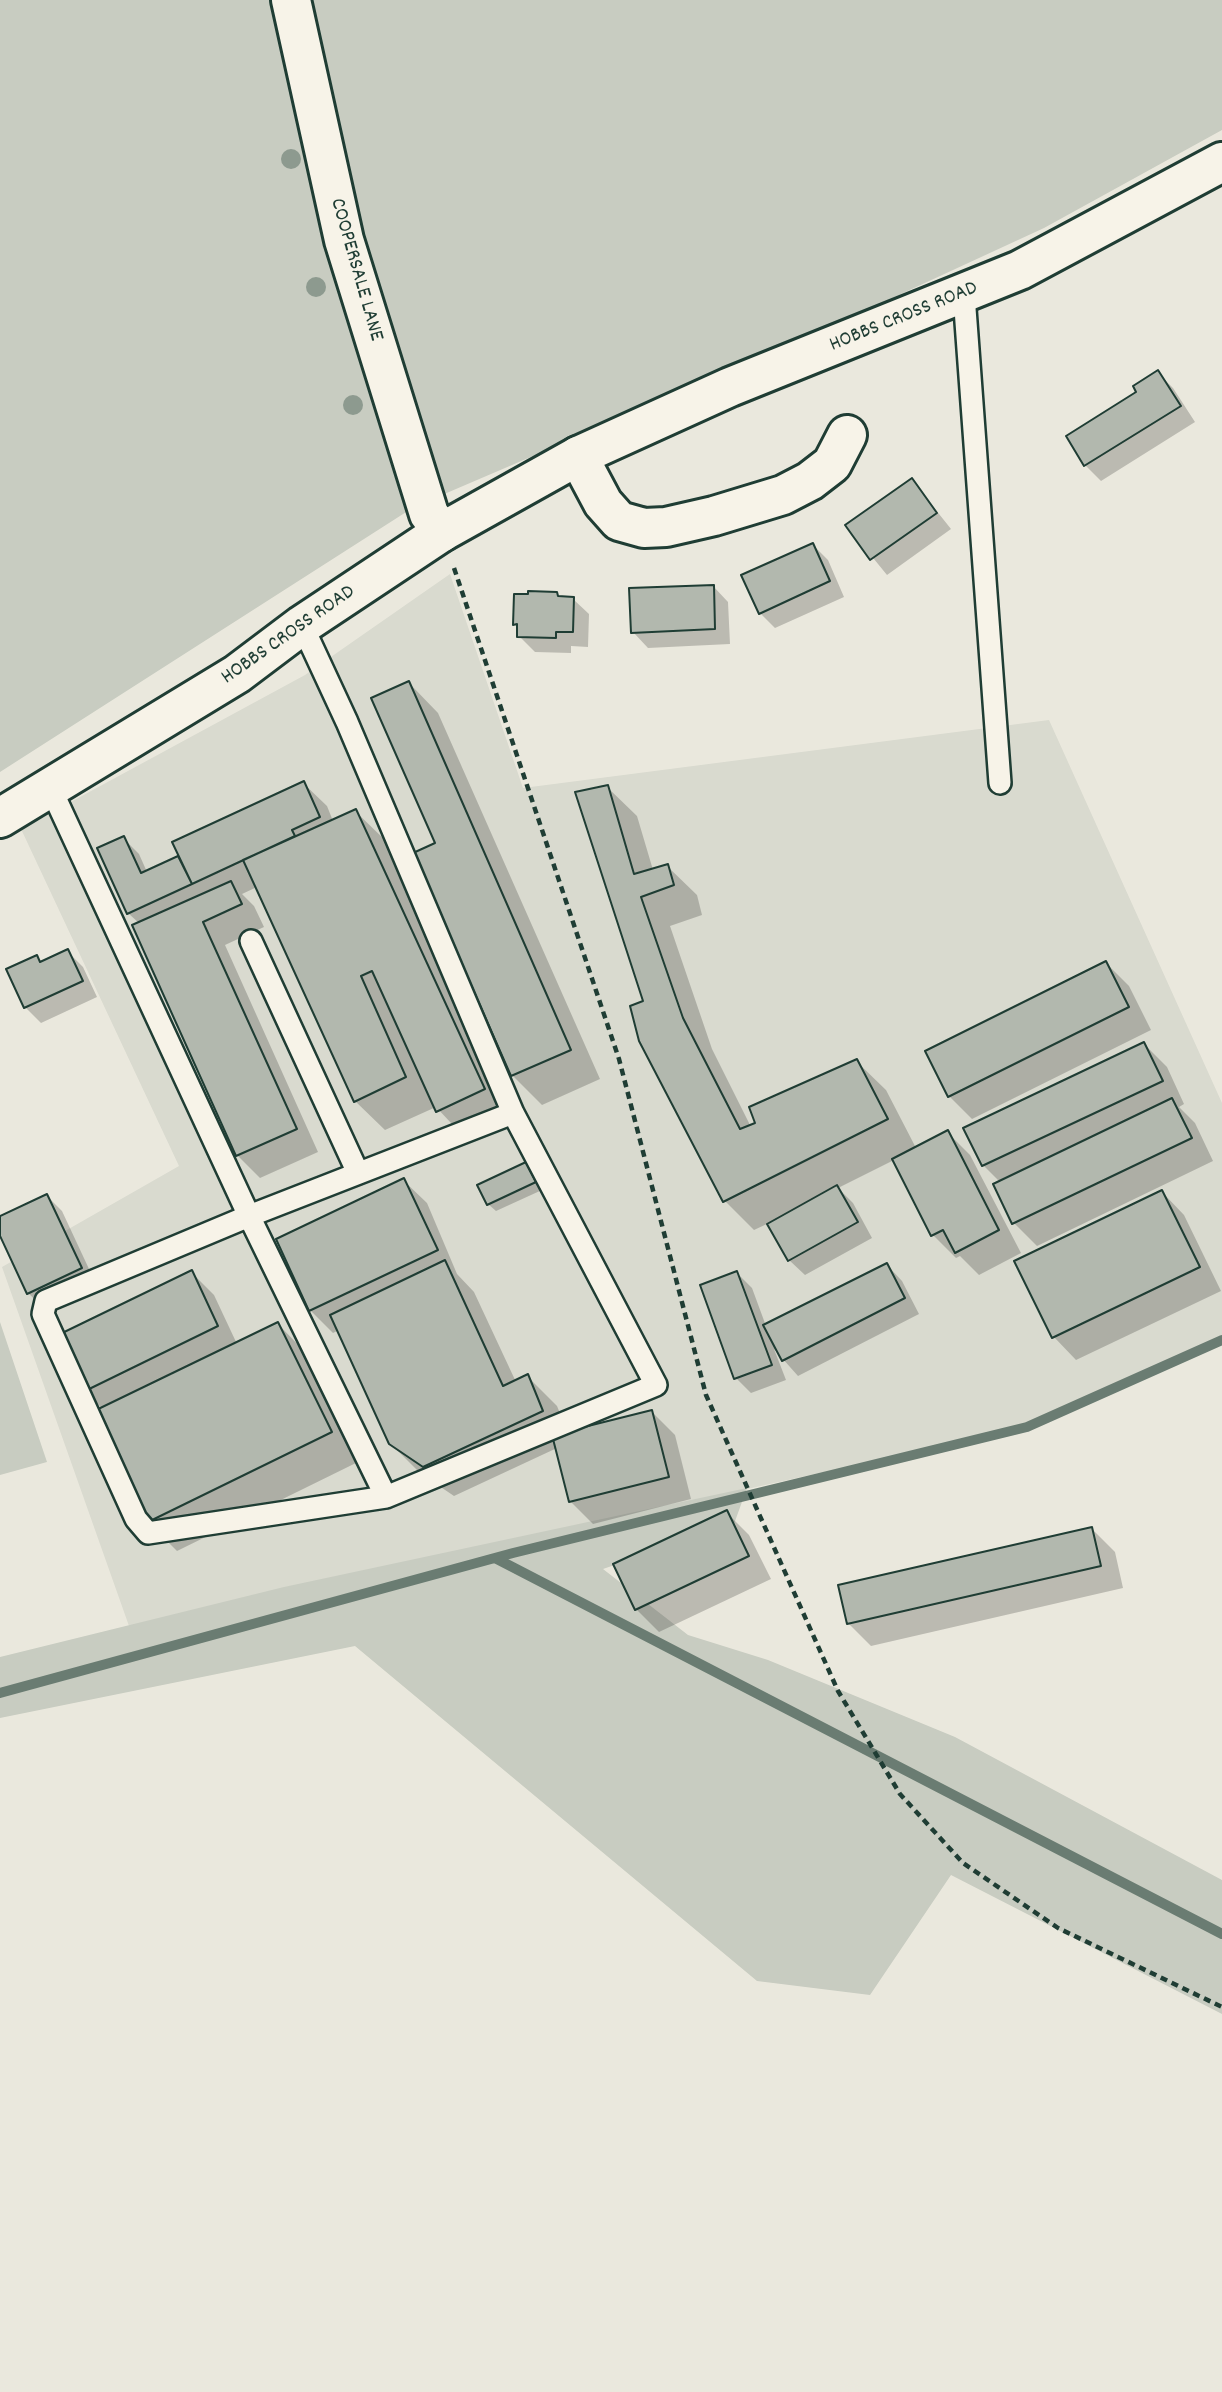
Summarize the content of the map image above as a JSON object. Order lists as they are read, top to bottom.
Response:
{
  "streets": {
    "street": ["COOPERSALE LANE", "HOBBS CROSS ROAD"]
  },
  "crossings": [
    ["COOPERSALE LANE", "HOBBS CROSS ROAD"]
  ]
}
